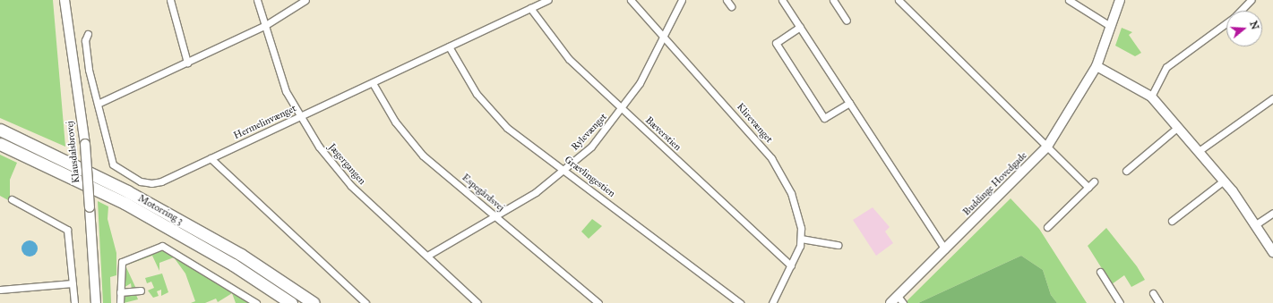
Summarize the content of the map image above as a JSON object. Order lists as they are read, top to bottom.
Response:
{
  "streets": {
    "highway": ["Motorring 3"],
    "street": [
      "Hermelinvænget",
      "Klirevænget",
      "Rylevænget",
      "Bæverstien",
      "Klausdalsbrovej",
      "Jægergangen",
      "Grævlingestien",
      "Buddinge Hovedgade",
      "Espegårdsvej"
    ]
  },
  "crossings": [
    ["Hermelinvænget", "Bæverstien"],
    ["Hermelinvænget", "Jægergangen"],
    ["Hermelinvænget", "Grævlingestien"],
    ["Hermelinvænget", "Espegårdsvej"],
    ["Klirevænget", "Rylevænget"],
    ["Klirevænget", "Bæverstien"],
    ["Rylevænget", "Bæverstien"],
    ["Rylevænget", "Jægergangen"],
    ["Rylevænget", "Grævlingestien"],
    ["Rylevænget", "Espegårdsvej"]
  ],
  "north": "right"
}
